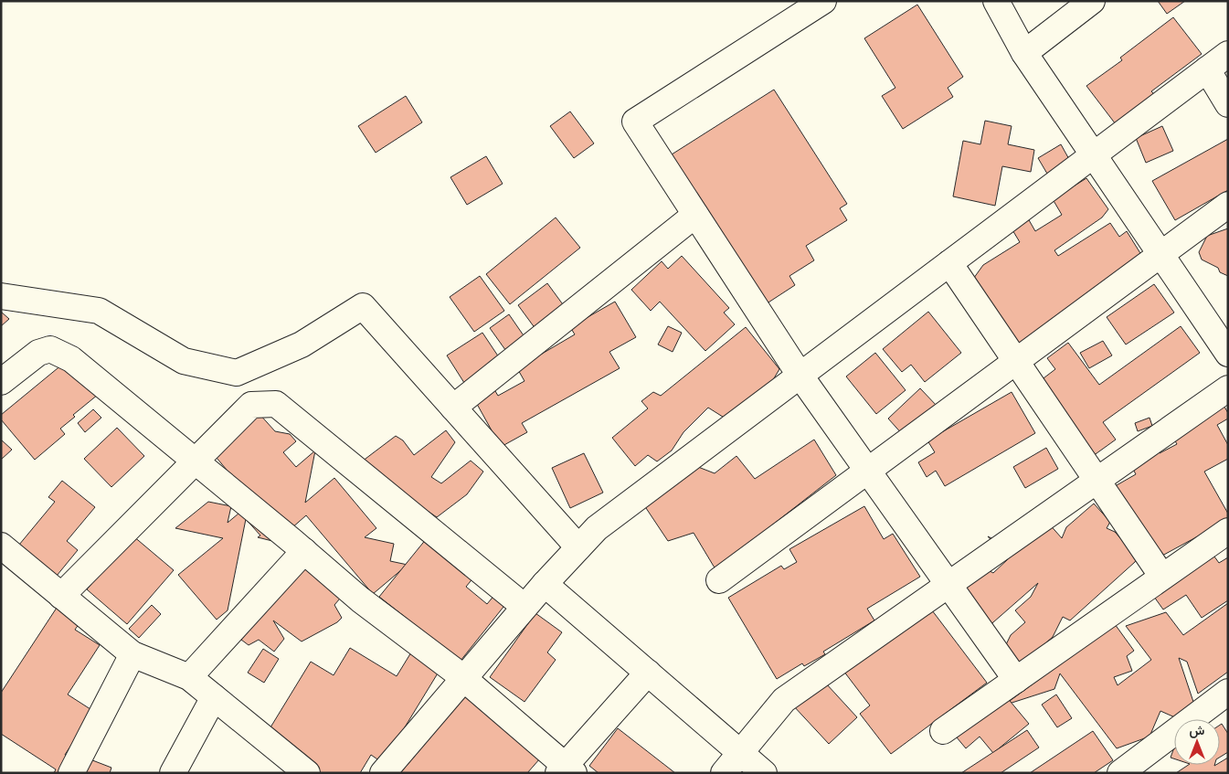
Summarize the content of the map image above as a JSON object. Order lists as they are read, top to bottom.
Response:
{
  "north": "top"
}
